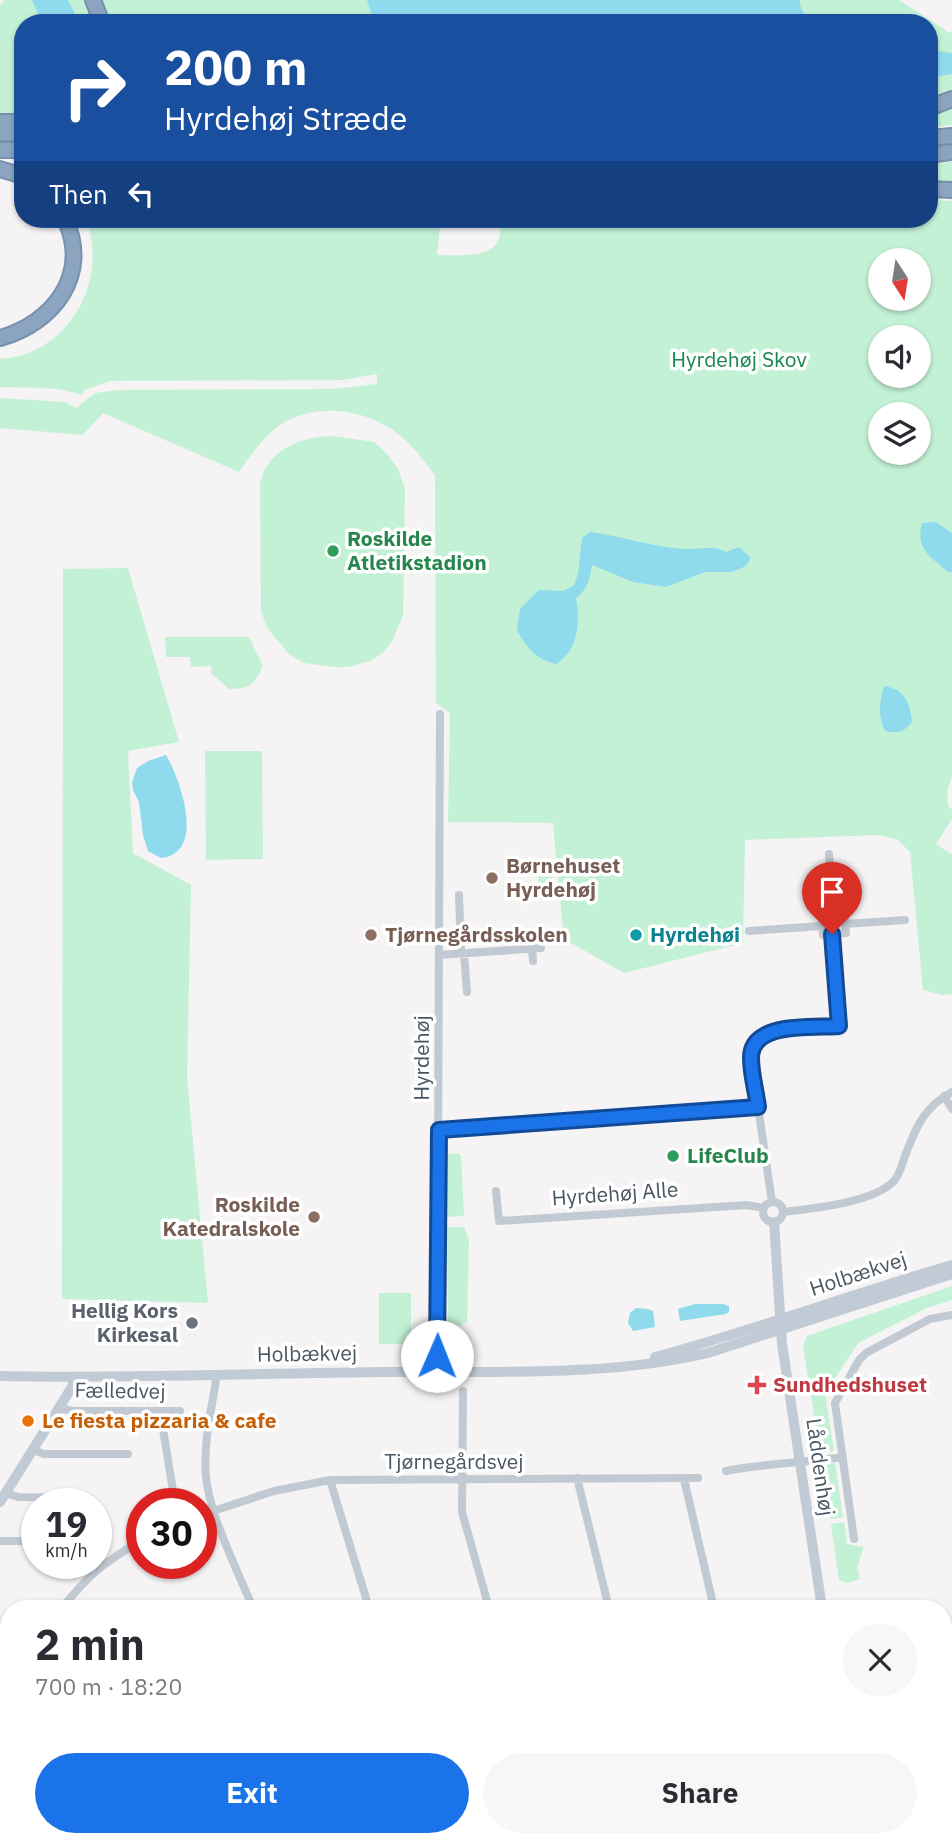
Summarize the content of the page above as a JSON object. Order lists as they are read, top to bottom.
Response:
{
  "streets": {
    "street": [
      "Hyrdehøj",
      "Hyrdehøj Alle",
      "Holbækvej",
      "Fælledvej",
      "Tjørnegårdsvej",
      "Låddenhøj"
    ]
  },
  "crossings": [
    ["Hyrdehøj", "Holbækvej"],
    ["Holbækvej", "Fælledvej"],
    ["Holbækvej", "Låddenhøj"]
  ],
  "parks": ["Hyrdehøj Skov"],
  "places": {
    "other": [
      "Roskilde Atletikstadion",
      "Børnehuset Hyrdehøj",
      "Tjørnegårdsskolen",
      "Hyrdehøi",
      "LifeClub",
      "Roskilde Katedralskole",
      "Hellig Kors Kirkesal",
      "Le fiesta pizzaria & cafe"
    ],
    "health": ["Sundhedshuset"]
  },
  "north": "bottom",
  "page": {
    "turn": ["200 m", "Hyrdehøj Stræde"],
    "then": "Then",
    "speed": "19 km/h",
    "limit": "30",
    "heading": ["2 min", "700 m · 18:20"],
    "buttons": ["Exit", "Share"]
  }
}
